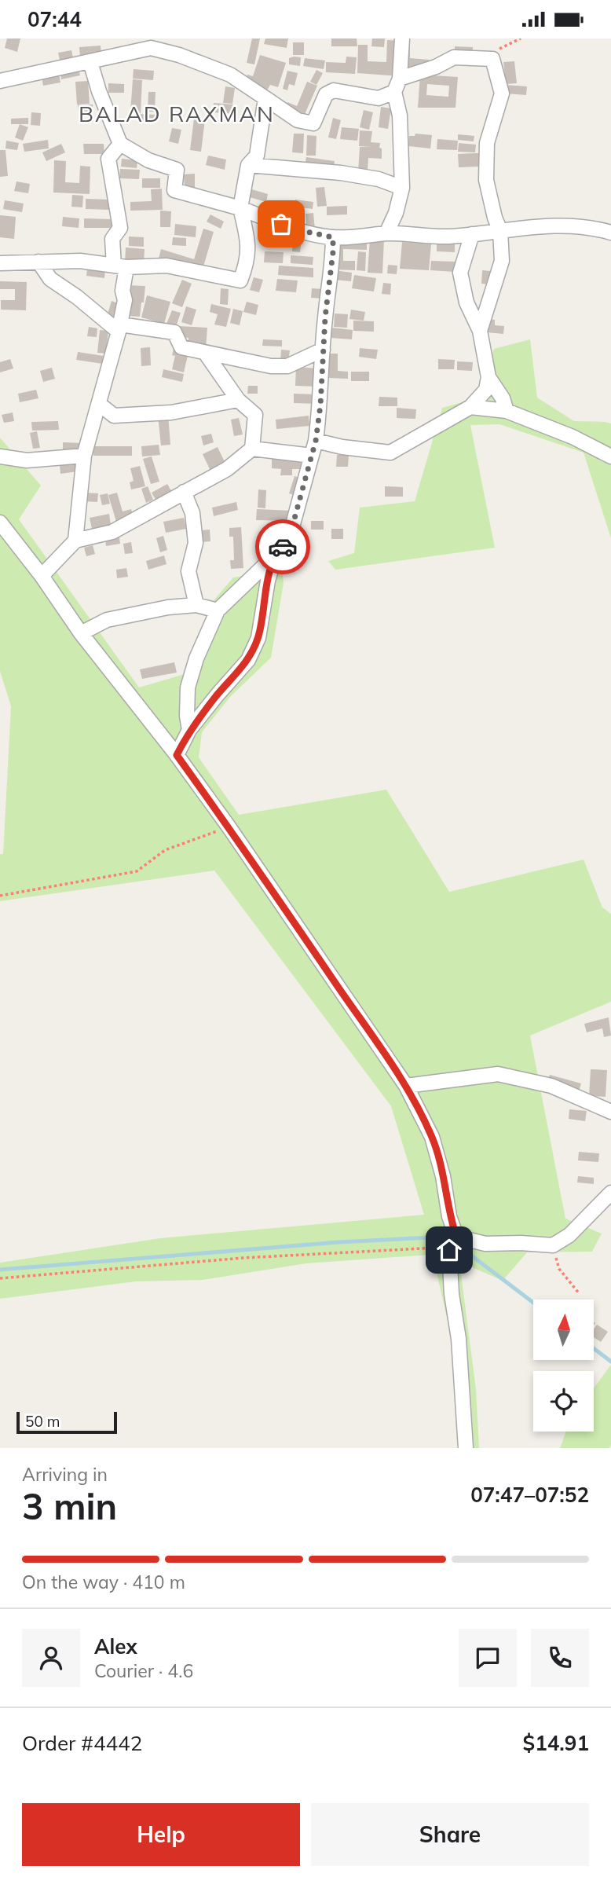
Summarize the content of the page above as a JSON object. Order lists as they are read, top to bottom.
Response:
{
  "districts": ["BALAD RAXMAN"],
  "scale_bar": "50 m",
  "north": "top",
  "page": {
    "status": "07:44",
    "scale": "50 m",
    "heading": ["3 min", "Arriving in", "07:47–07:52"],
    "panel": [
      "Alex",
      "Courier · 4.6",
      "Order #4442",
      "$14.91"
    ],
    "bar": "On the way · 410 m",
    "buttons": ["Help", "Share"]
  }
}
